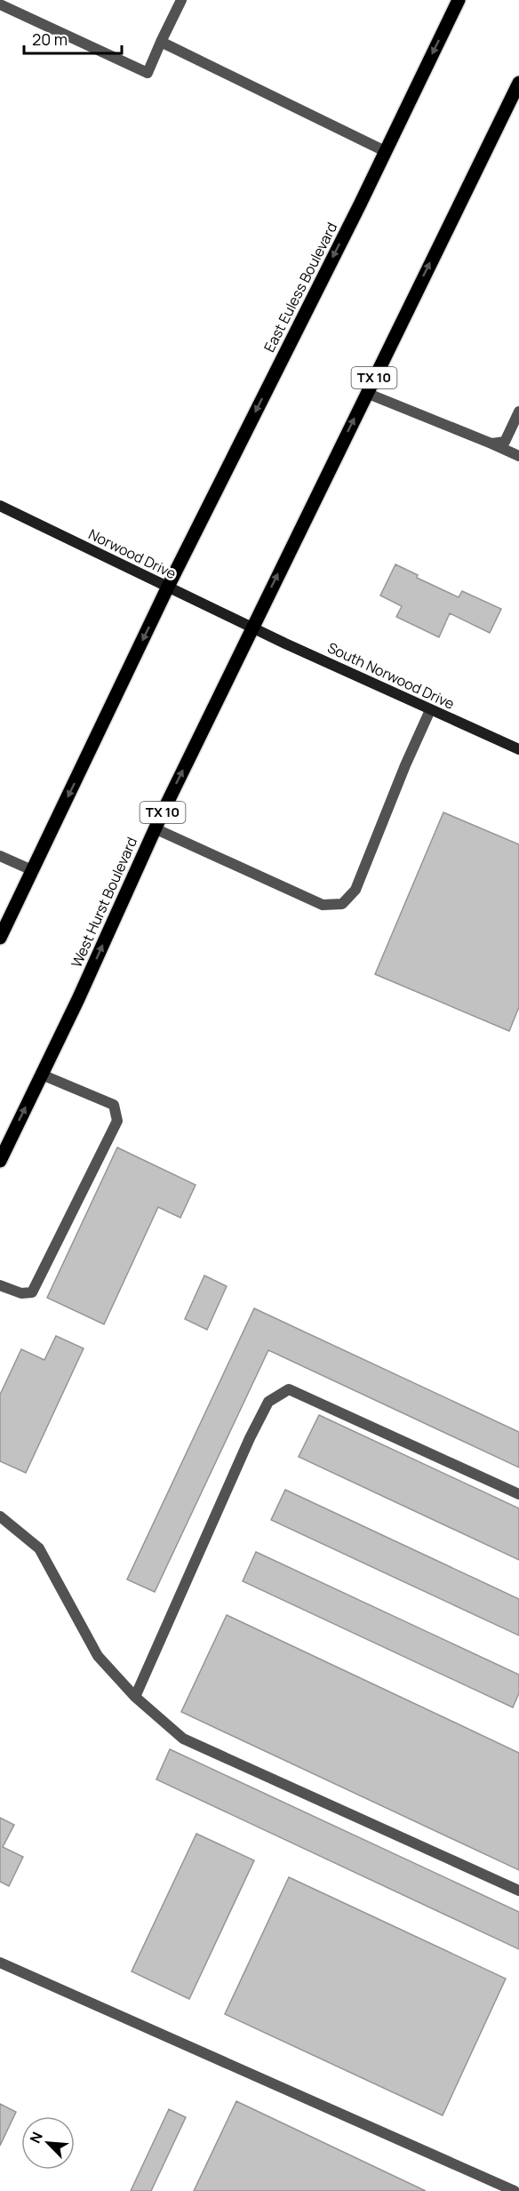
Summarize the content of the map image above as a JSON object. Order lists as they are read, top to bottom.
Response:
{
  "streets": {
    "main road": [
      "East Euless Boulevard",
      "TX 10",
      "Norwood Drive",
      "South Norwood Drive",
      "West Hurst Boulevard"
    ]
  },
  "crossings": [
    ["East Euless Boulevard", "Norwood Drive"],
    ["TX 10", "Norwood Drive"],
    ["TX 10", "South Norwood Drive"],
    ["TX 10", "West Hurst Boulevard"],
    ["Norwood Drive", "South Norwood Drive"],
    ["Norwood Drive", "West Hurst Boulevard"],
    ["South Norwood Drive", "West Hurst Boulevard"]
  ],
  "scale_bar": "20 m",
  "north": "top left"
}
